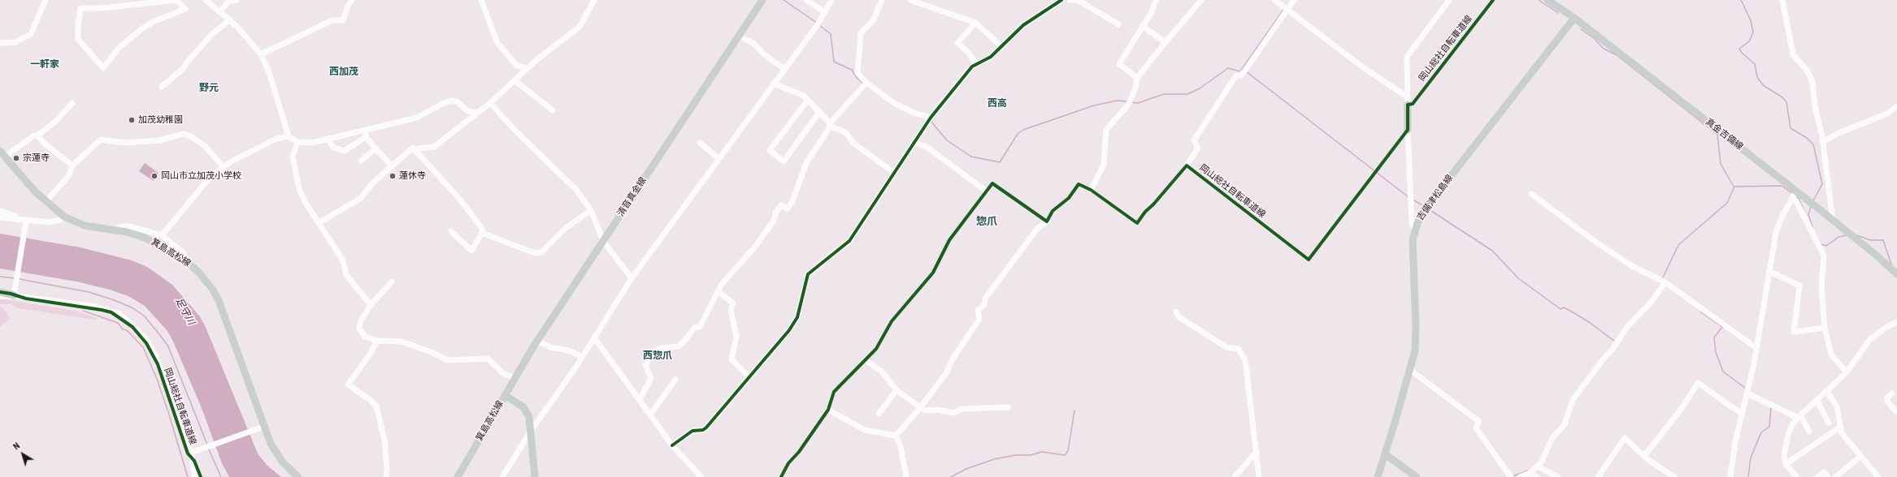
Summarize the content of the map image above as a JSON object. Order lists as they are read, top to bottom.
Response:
{
  "streets": {
    "main road": [
      "真金吉備線",
      "清音真金線",
      "吉備津松島線",
      "箕島高松線"
    ],
    "cycle path": ["岡山総社自転車道線"]
  },
  "crossings": [
    ["真金吉備線", "吉備津松島線"],
    ["清音真金線", "箕島高松線"]
  ],
  "districts": [
    "一軒家",
    "西加茂",
    "野元",
    "西高",
    "惣爪",
    "西惣爪"
  ],
  "water": ["足守川"],
  "places": [
    "加茂幼稚園",
    "宗蓮寺",
    "岡山市立加茂小学校",
    "蓮休寺"
  ],
  "north": "top left"
}
